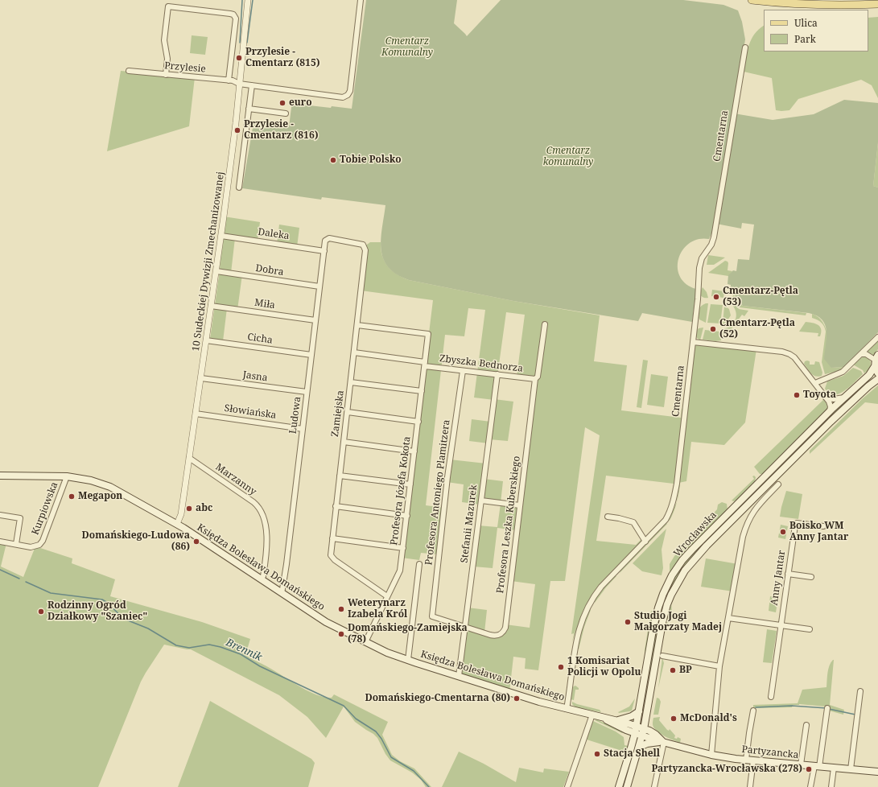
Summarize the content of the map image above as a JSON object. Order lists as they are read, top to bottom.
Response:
{
  "streets": {
    "main road": ["Wrocławska", "Księdza Bolesława Domańskiego", "Partyzancka"],
    "street": [
      "Przylesie",
      "Cmentarna",
      "Daleka",
      "10 Sudeckiej Dywizji Zmechanizowanej",
      "Dobra",
      "Miła",
      "Cicha",
      "Zbyszka Bednorza",
      "Jasna",
      "Słowiańska",
      "Zamiejska",
      "Ludowa",
      "Marzanny",
      "Profesora Józefa Kokota",
      "Profesora Antoniego Plamitzera",
      "Kurpiowska",
      "Stefanii Mazurek",
      "Profesora Leszka Kuberskiego",
      "Anny Jantar"
    ]
  },
  "crossings": [
    ["Przylesie", "10 Sudeckiej Dywizji Zmechanizowanej"],
    ["Cmentarna", "Księdza Bolesława Domańskiego"],
    ["Daleka", "10 Sudeckiej Dywizji Zmechanizowanej"],
    ["Daleka", "Ludowa"],
    ["10 Sudeckiej Dywizji Zmechanizowanej", "Dobra"],
    ["10 Sudeckiej Dywizji Zmechanizowanej", "Miła"],
    ["10 Sudeckiej Dywizji Zmechanizowanej", "Cicha"],
    ["10 Sudeckiej Dywizji Zmechanizowanej", "Jasna"],
    ["10 Sudeckiej Dywizji Zmechanizowanej", "Słowiańska"],
    ["10 Sudeckiej Dywizji Zmechanizowanej", "Marzanny"],
    ["10 Sudeckiej Dywizji Zmechanizowanej", "Księdza Bolesława Domańskiego"],
    ["Dobra", "Ludowa"],
    ["Miła", "Ludowa"],
    ["Cicha", "Ludowa"],
    ["Zbyszka Bednorza", "Zamiejska"],
    ["Zbyszka Bednorza", "Profesora Józefa Kokota"],
    ["Zbyszka Bednorza", "Profesora Antoniego Plamitzera"],
    ["Zbyszka Bednorza", "Stefanii Mazurek"],
    ["Zbyszka Bednorza", "Profesora Leszka Kuberskiego"],
    ["Jasna", "Ludowa"],
    ["Słowiańska", "Ludowa"],
    ["Zamiejska", "Ludowa"],
    ["Zamiejska", "Profesora Józefa Kokota"],
    ["Ludowa", "Księdza Bolesława Domańskiego"],
    ["Marzanny", "Księdza Bolesława Domańskiego"],
    ["Profesora Józefa Kokota", "Księdza Bolesława Domańskiego"],
    ["Profesora Antoniego Plamitzera", "Stefanii Mazurek"],
    ["Profesora Antoniego Plamitzera", "Profesora Leszka Kuberskiego"],
    ["Kurpiowska", "Księdza Bolesława Domańskiego"],
    ["Stefanii Mazurek", "Profesora Leszka Kuberskiego"],
    ["Stefanii Mazurek", "Księdza Bolesława Domańskiego"],
    ["Wrocławska", "Księdza Bolesława Domańskiego"],
    ["Wrocławska", "Partyzancka"],
    ["Księdza Bolesława Domańskiego", "Partyzancka"]
  ],
  "water": ["Brennik"],
  "parks": ["Cmentarz Komunalny", "Cmentarz komunalny"],
  "places": [
    "Przylesie - Cmentarz (815)",
    "euro",
    "Przylesie - Cmentarz (816)",
    "Tobie Polsko",
    "Cmentarz-Pętla (53)",
    "Cmentarz-Pętla (52)",
    "Toyota",
    "Megapon",
    "abc",
    "Boisko WM Anny Jantar",
    "Domańskiego-Ludowa (86)",
    "Weterynarz Izabela Król",
    "Rodzinny Ogród Działkowy \"Szaniec\"",
    "Studio Jogi Małgorzaty Madej",
    "Domańskiego-Zamiejska (78)",
    "1 Komisariat Policji w Opolu",
    "BP",
    "Domańskiego-Cmentarna (80)",
    "McDonald's",
    "Stacja Shell",
    "Partyzancka-Wrocławska (278)"
  ],
  "legend": ["Ulica", "Park"]
}
